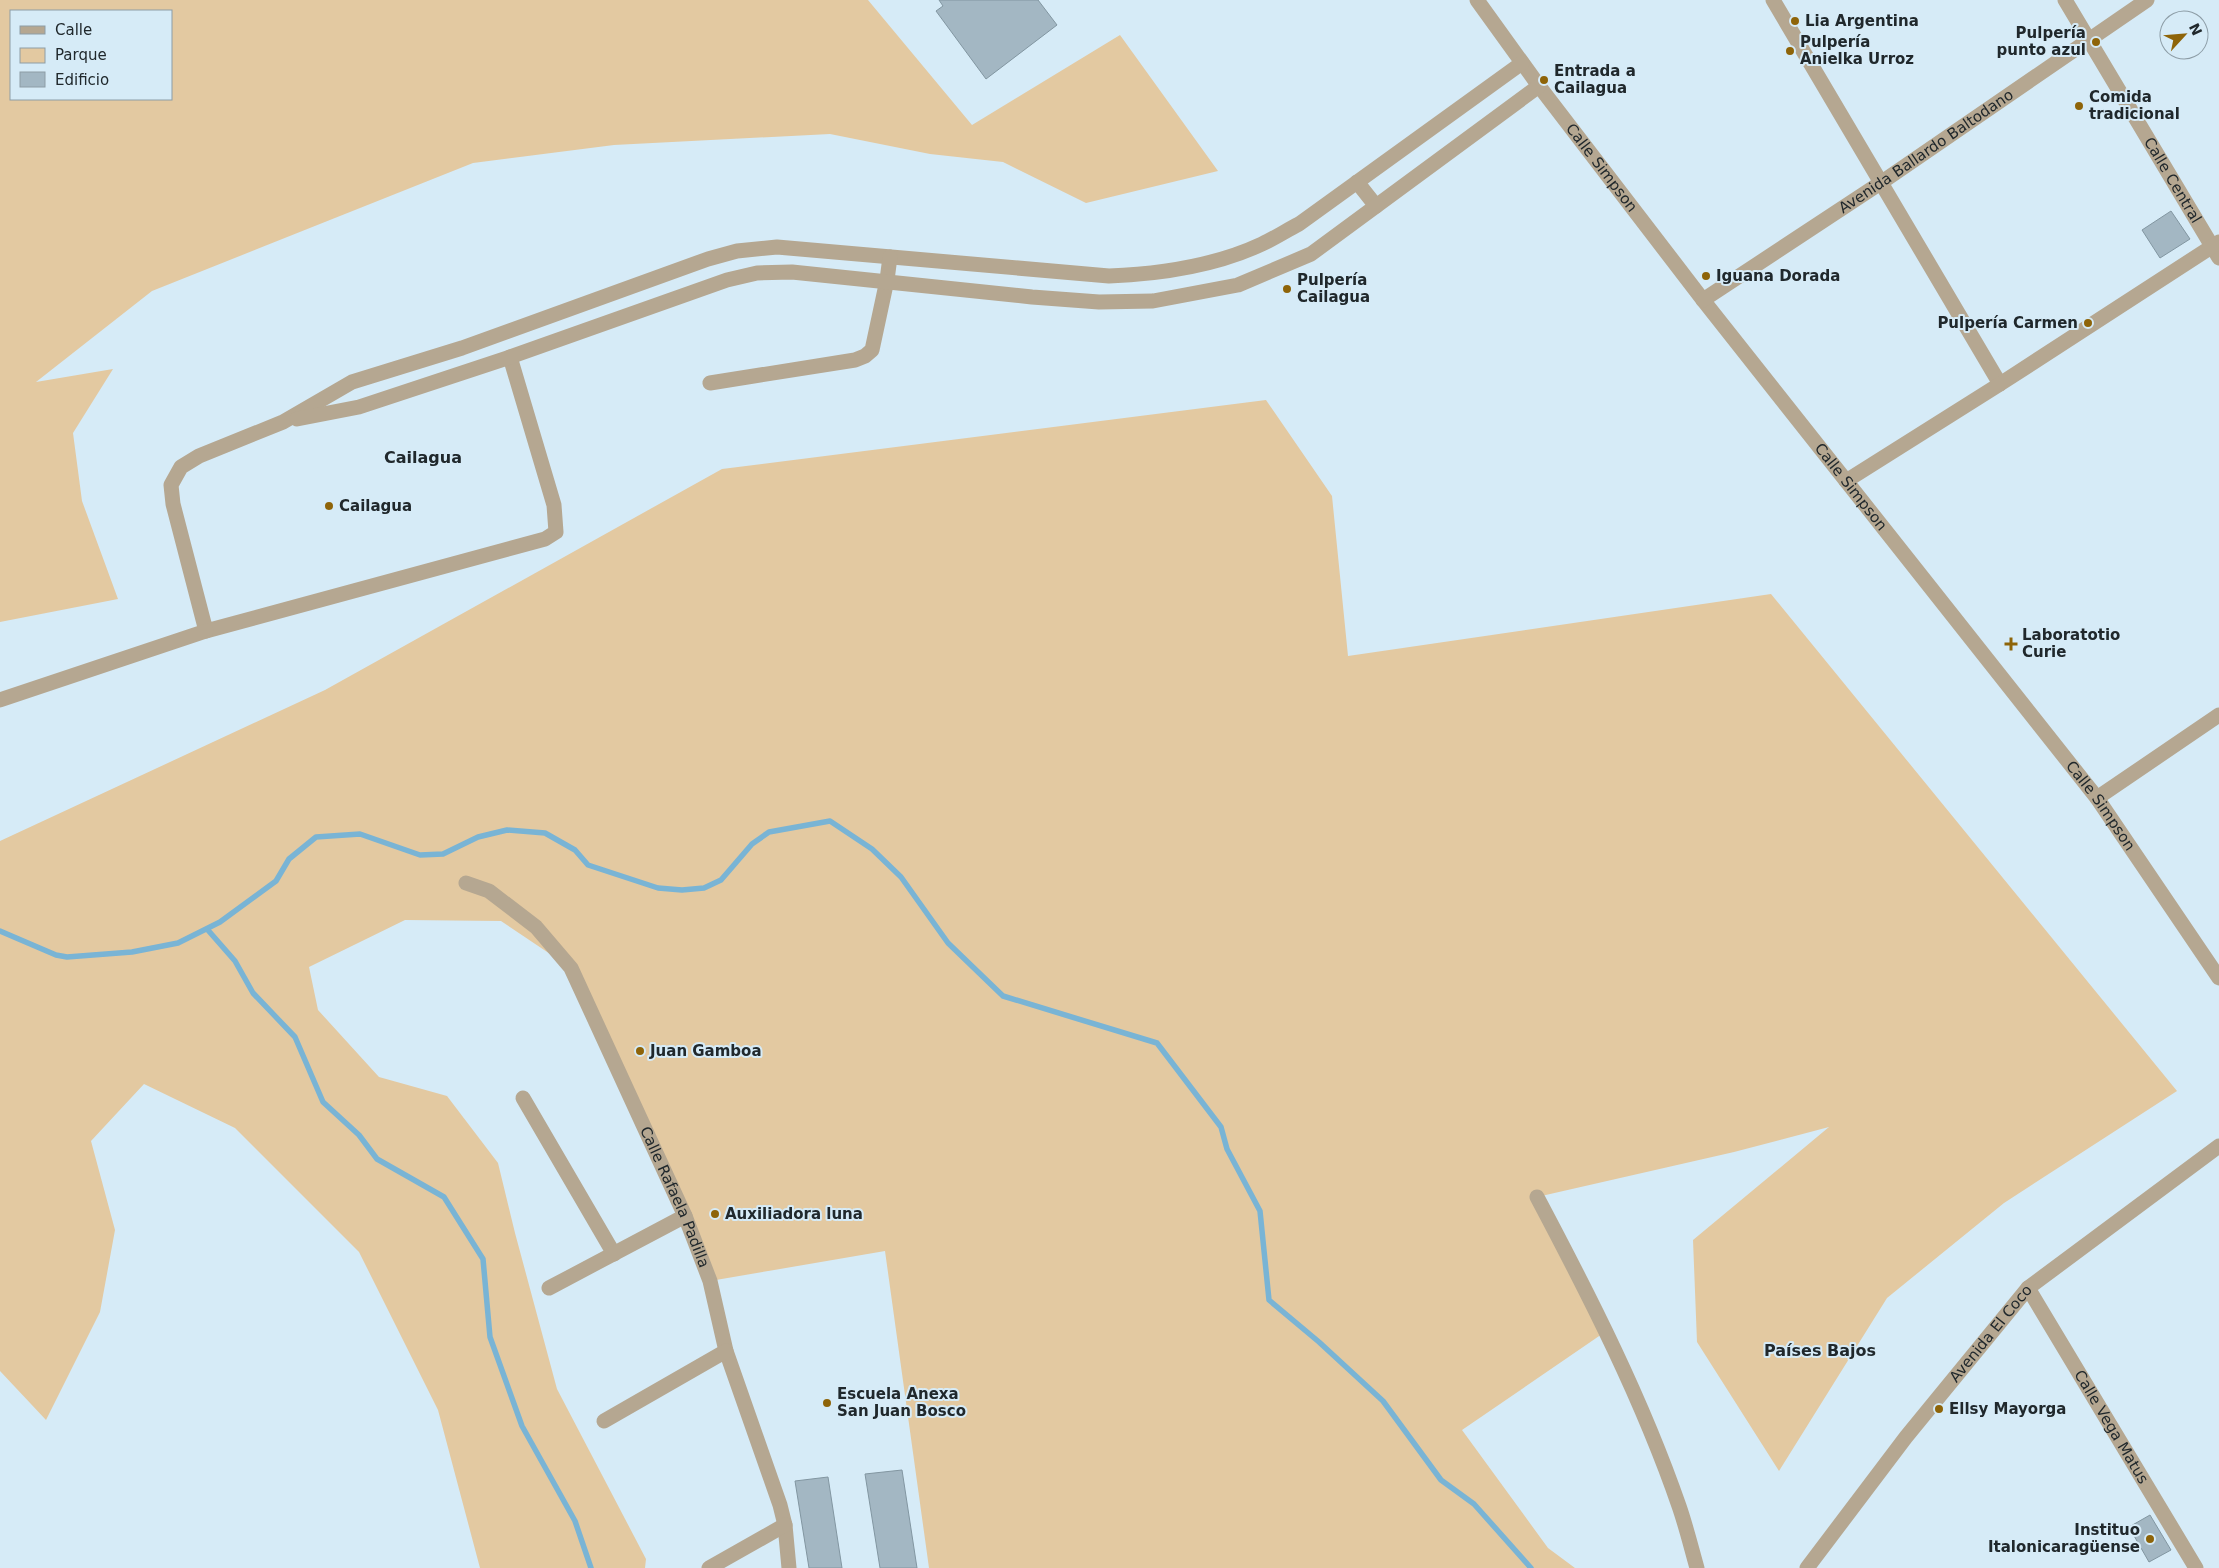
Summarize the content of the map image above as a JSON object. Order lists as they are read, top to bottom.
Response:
{
  "streets": {
    "street": [
      "Avenida Ballardo Baltodano",
      "Calle Simpson",
      "Calle Central",
      "Calle Rafaela Padilla",
      "Avenida El Coco",
      "Calle Vega Matus"
    ]
  },
  "crossings": [
    ["Avenida Ballardo Baltodano", "Calle Simpson"],
    ["Avenida Ballardo Baltodano", "Calle Central"],
    ["Avenida El Coco", "Calle Vega Matus"]
  ],
  "districts": ["Cailagua", "Países Bajos"],
  "places": {
    "other": [
      "Lia Argentina",
      "Pulpería punto azul",
      "Pulpería Anielka Urroz",
      "Entrada a Cailagua",
      "Comida tradicional",
      "Iguana Dorada",
      "Pulpería Cailagua",
      "Pulpería Carmen",
      "Cailagua",
      "Juan Gamboa",
      "Auxiliadora luna",
      "Escuela Anexa San Juan Bosco",
      "Ellsy Mayorga",
      "Instituo Italonicaragüense"
    ],
    "health": ["Laboratotio Curie"]
  },
  "legend": ["Calle", "Parque", "Edificio"],
  "north": "top right"
}
